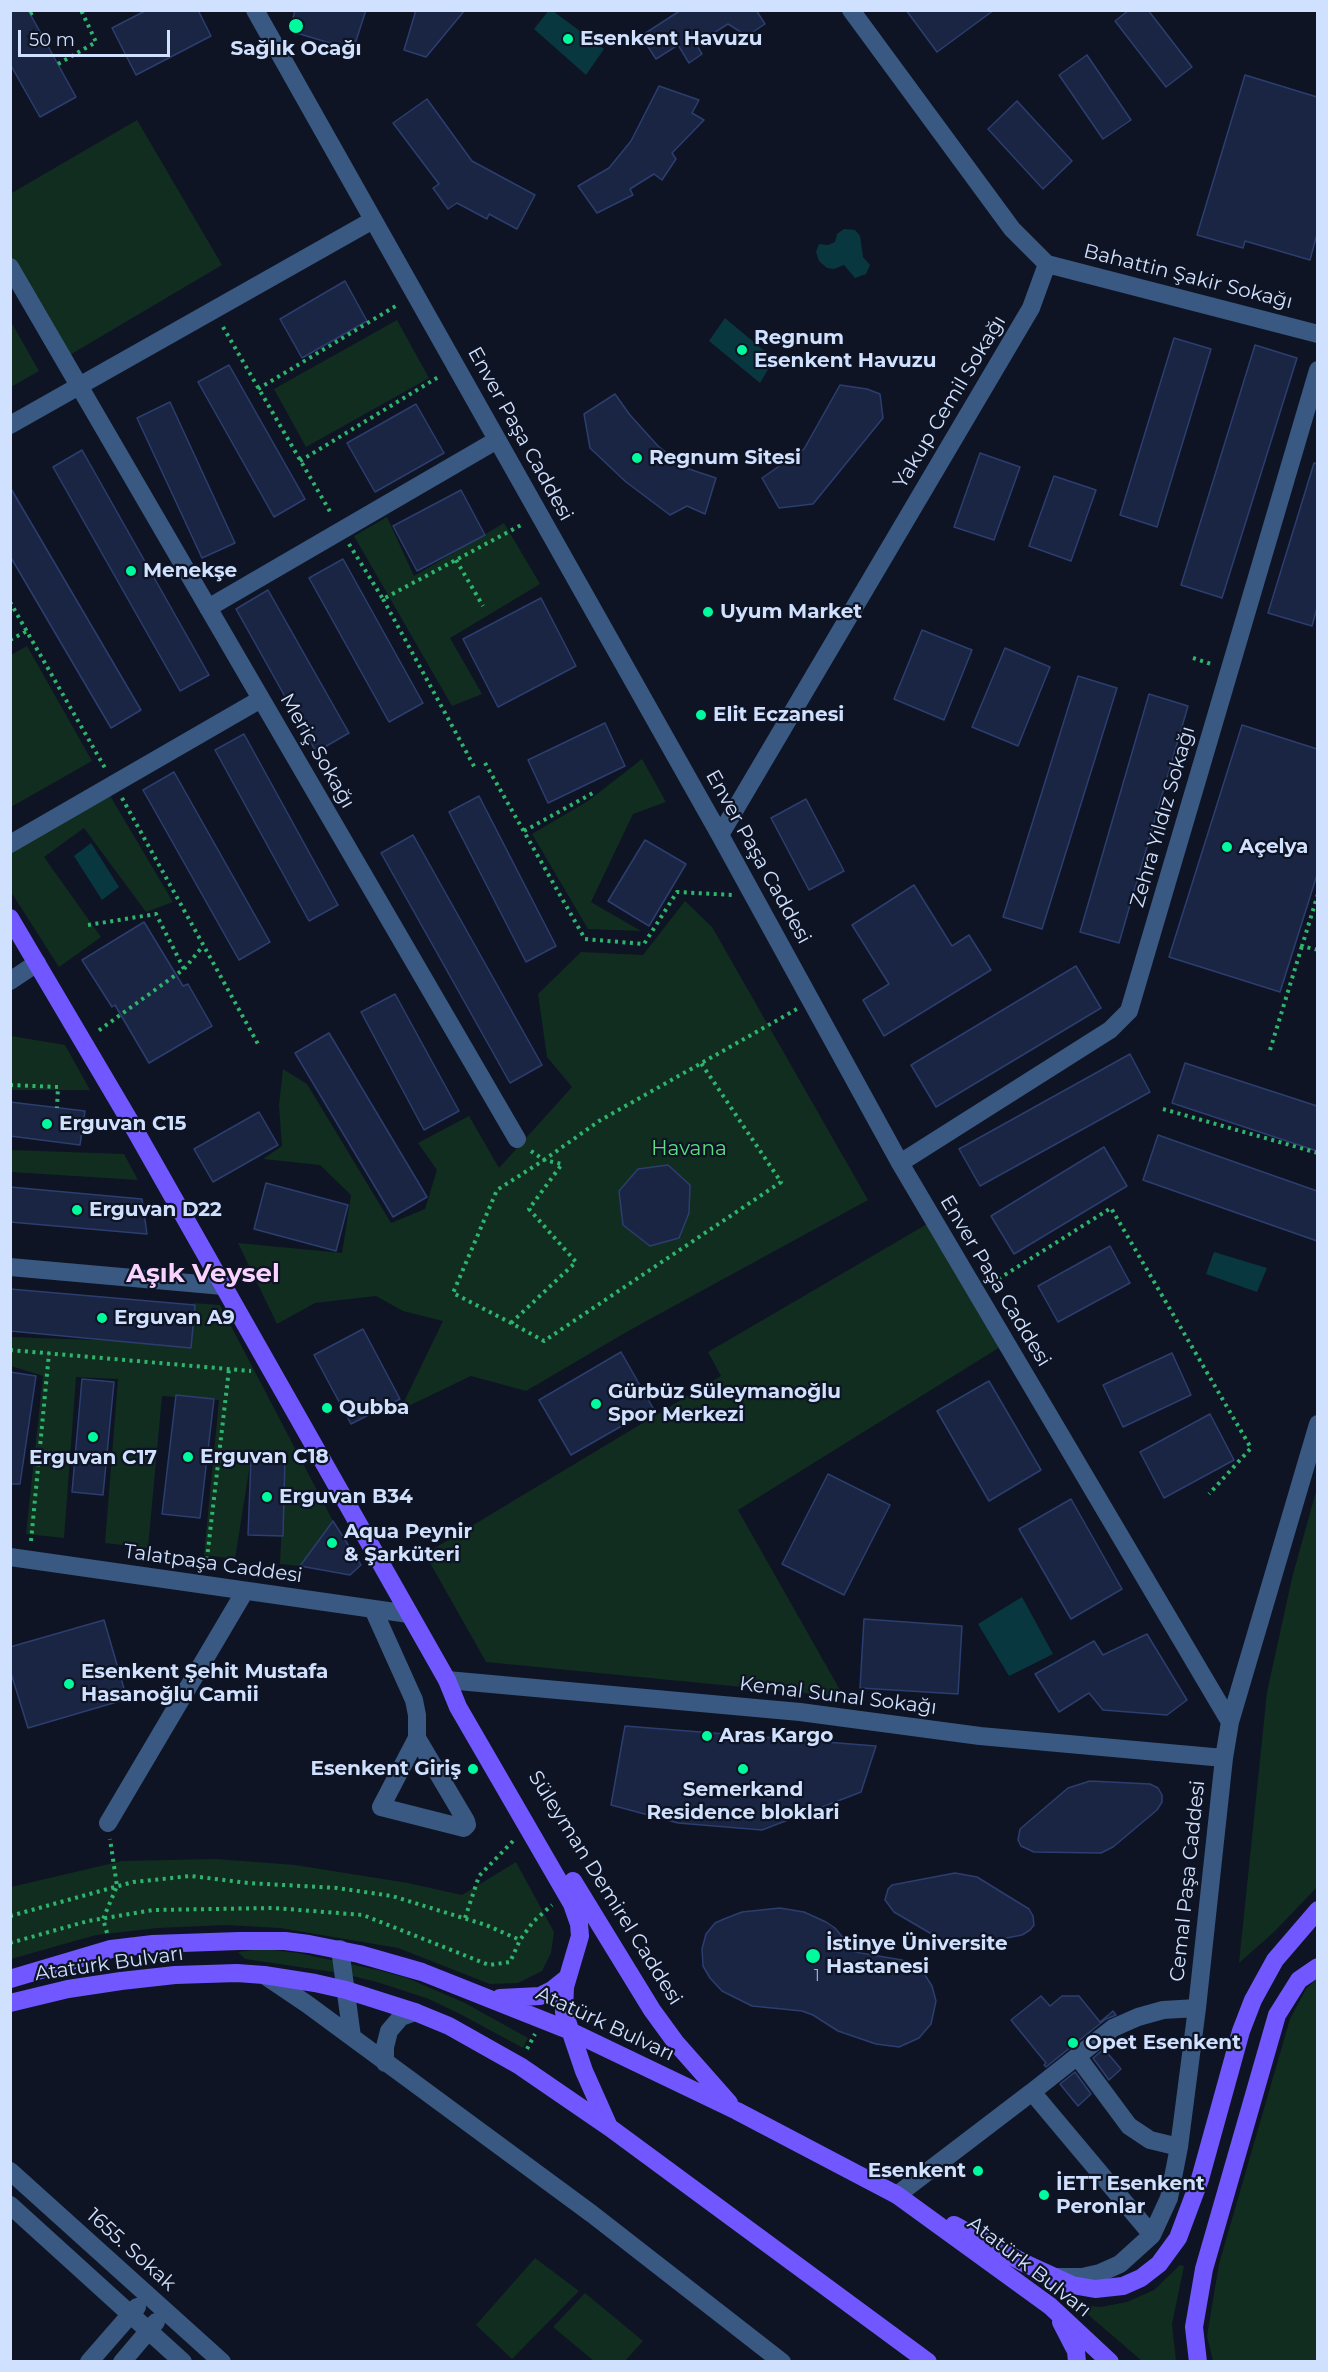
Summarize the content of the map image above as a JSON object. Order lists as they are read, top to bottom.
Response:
{
  "streets": {
    "main road": ["Süleyman Demirel Caddesi", "Atatürk Bulvarı"],
    "street": [
      "Bahattin Şakir Sokağı",
      "Yakup Cemil Sokağı",
      "Enver Paşa Caddesi",
      "Meriç Sokağı",
      "Zehra Yıldız Sokağı",
      "Talatpaşa Caddesi",
      "Kemal Sunal Sokağı",
      "Cemal Paşa Caddesi",
      "1655. Sokak"
    ]
  },
  "crossings": [
    ["Bahattin Şakir Sokağı", "Yakup Cemil Sokağı"],
    ["Yakup Cemil Sokağı", "Enver Paşa Caddesi"],
    ["Enver Paşa Caddesi", "Zehra Yıldız Sokağı"],
    ["Enver Paşa Caddesi", "Cemal Paşa Caddesi"],
    ["Talatpaşa Caddesi", "Süleyman Demirel Caddesi"],
    ["Kemal Sunal Sokağı", "Cemal Paşa Caddesi"],
    ["Kemal Sunal Sokağı", "Süleyman Demirel Caddesi"],
    ["Süleyman Demirel Caddesi", "Atatürk Bulvarı"]
  ],
  "districts": ["Aşık Veysel"],
  "parks": ["Havana"],
  "places": [
    "Sağlık Ocağı",
    "Esenkent Havuzu",
    "Regnum Esenkent Havuzu",
    "Regnum Sitesi",
    "Menekşe",
    "Uyum Market",
    "Elit Eczanesi",
    "Açelya",
    "Erguvan C15",
    "Erguvan D22",
    "Erguvan A9",
    "Gürbüz Süleymanoğlu Spor Merkezi",
    "Qubba",
    "Erguvan C17",
    "Erguvan C18",
    "Erguvan B34",
    "Aqua Peynir & Şarküteri",
    "Esenkent Şehit Mustafa Hasanoğlu Camii",
    "Aras Kargo",
    "Esenkent Giriş",
    "Semerkand Residence bloklari",
    "İstinye Üniversite Hastanesi",
    "Opet Esenkent",
    "Esenkent",
    "İETT Esenkent Peronlar"
  ],
  "house_numbers": ["1"],
  "scale_bar": "50 m"
}
